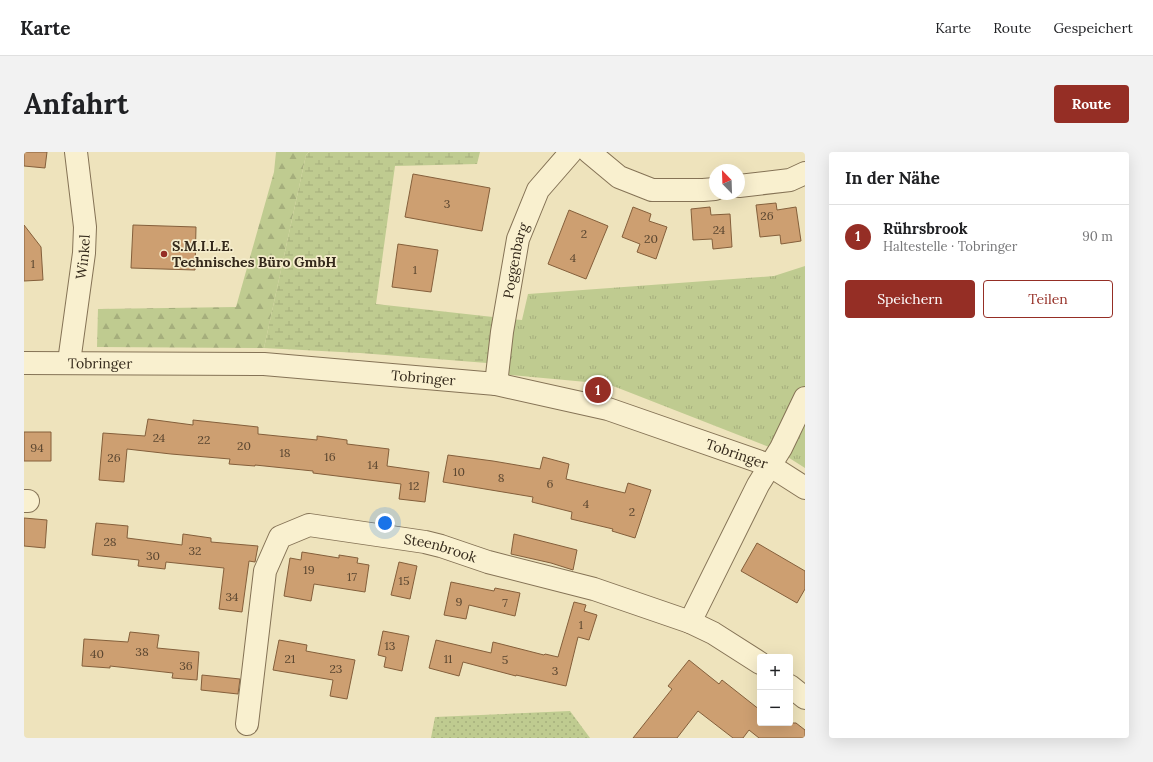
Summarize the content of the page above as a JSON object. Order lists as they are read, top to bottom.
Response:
{
  "streets": {
    "street": [
      "Winkel",
      "Poggenbarg",
      "Tobringer",
      "Steenbrook"
    ]
  },
  "crossings": [
    ["Winkel", "Tobringer"],
    ["Poggenbarg", "Tobringer"]
  ],
  "places": ["S.M.I.L.E. Technisches Büro GmbH"],
  "house_numbers": [
    "3",
    "26",
    "24",
    "2",
    "20",
    "4",
    "1",
    "1",
    "24",
    "22",
    "20",
    "94",
    "18",
    "16",
    "26",
    "14",
    "10",
    "8",
    "6",
    "12",
    "4",
    "2",
    "28",
    "32",
    "30",
    "19",
    "17",
    "15",
    "34",
    "9",
    "7",
    "1",
    "13",
    "38",
    "40",
    "21",
    "11",
    "5",
    "36",
    "23",
    "3"
  ],
  "north": "top left",
  "page": {
    "header": "Karte",
    "nav": ["Karte", "Route", "Gespeichert"],
    "buttons": [
      "Route",
      ["Speichern", "Teilen"]
    ],
    "title": "Anfahrt",
    "heading": "In der Nähe",
    "list": [
      {
        "mark": "1",
        "name": "Rührsbrook",
        "note": "Haltestelle · Tobringer",
        "value": "90 m"
      }
    ],
    "pins": "1",
    "map_buttons": ["+", "−"]
  }
}
